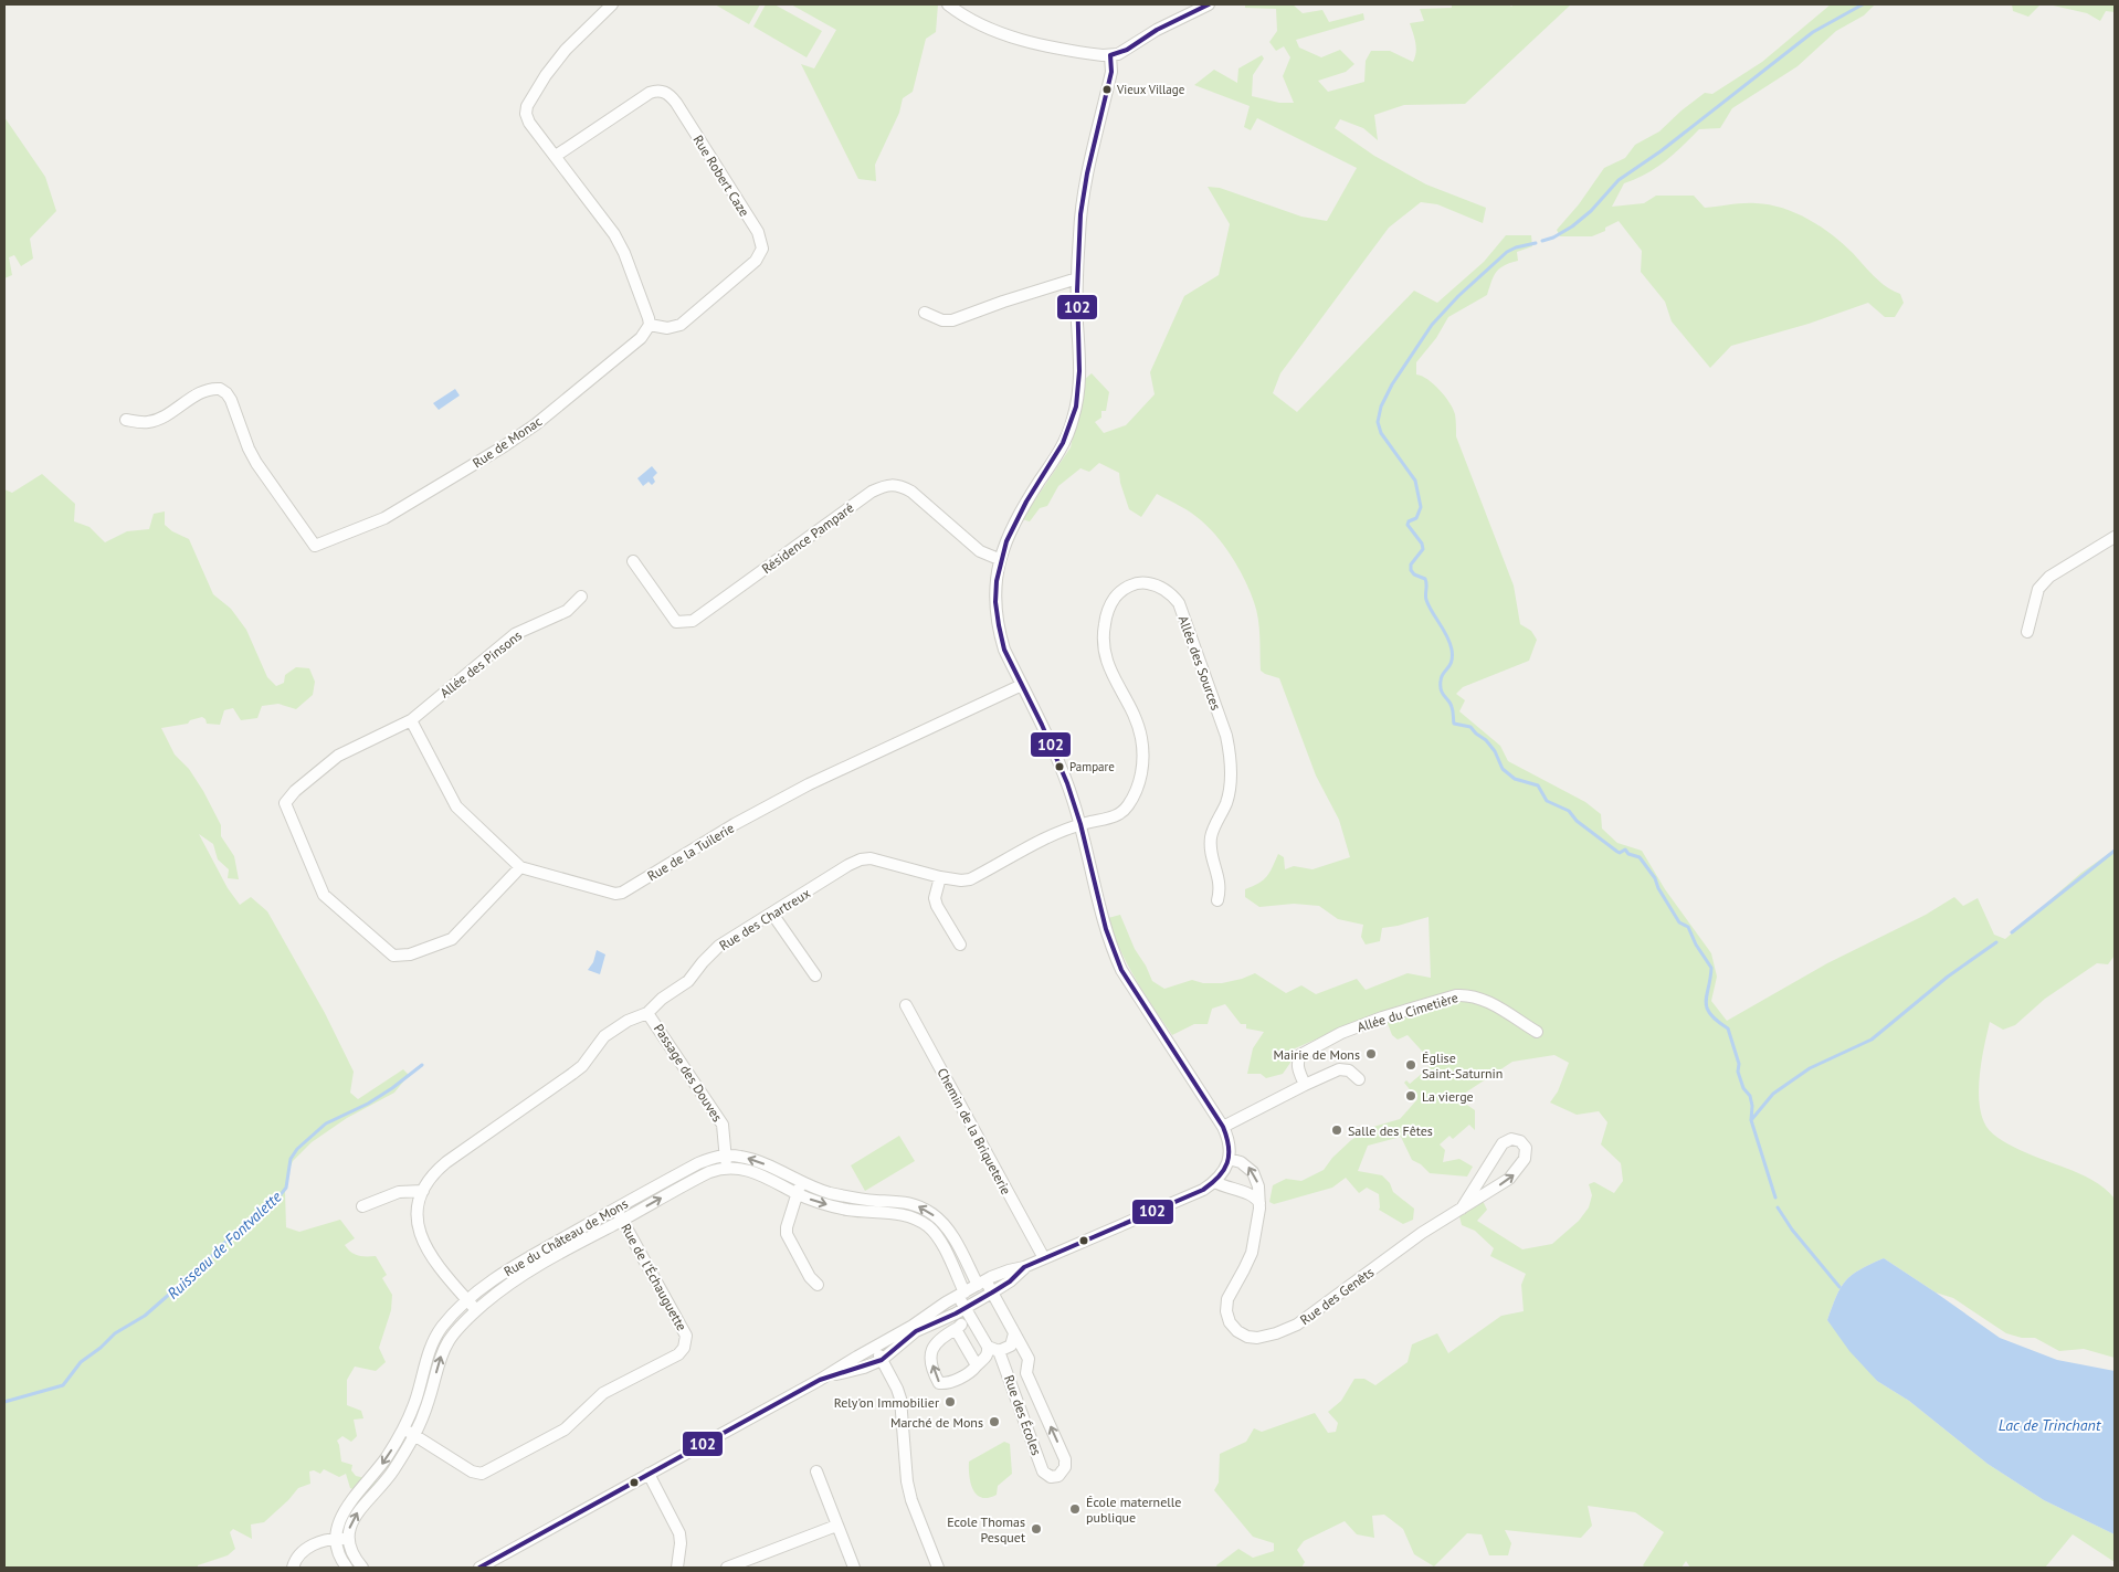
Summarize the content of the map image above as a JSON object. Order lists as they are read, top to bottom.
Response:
{
  "streets": {
    "street": [
      "Rue Robert Caze",
      "Rue de Monac",
      "Résidence Pamparé",
      "Allée des Sources",
      "Allée des Pinsons",
      "Rue de la Tuilerie",
      "Rue des Chartreux",
      "Allée du Cimetière",
      "Passage des Douves",
      "Chemin de la Briqueterie",
      "Rue du Château de Mons",
      "Rue de l'Échauguette",
      "Rue des Genêts",
      "Rue des Écoles"
    ]
  },
  "crossings": [
    ["Rue Robert Caze", "Rue de Monac"],
    ["Allée des Sources", "Rue des Chartreux"],
    ["Allée des Pinsons", "Rue de la Tuilerie"],
    ["Rue des Chartreux", "Passage des Douves"],
    ["Rue des Chartreux", "Rue du Château de Mons"],
    ["Passage des Douves", "Rue du Château de Mons"],
    ["Rue du Château de Mons", "Rue de l'Échauguette"],
    ["Rue du Château de Mons", "Rue des Écoles"]
  ],
  "water": ["Ruisseau de Fontvalette", "Lac de Trinchant"],
  "places": [
    "Vieux Village",
    "Pampare",
    "Mairie de Mons",
    "Église Saint-Saturnin",
    "La vierge",
    "Salle des Fêtes",
    "Rely'on Immobilier",
    "Marché de Mons",
    "École maternelle publique",
    "Ecole Thomas Pesquet"
  ],
  "lines": ["transit line 102"]
}
